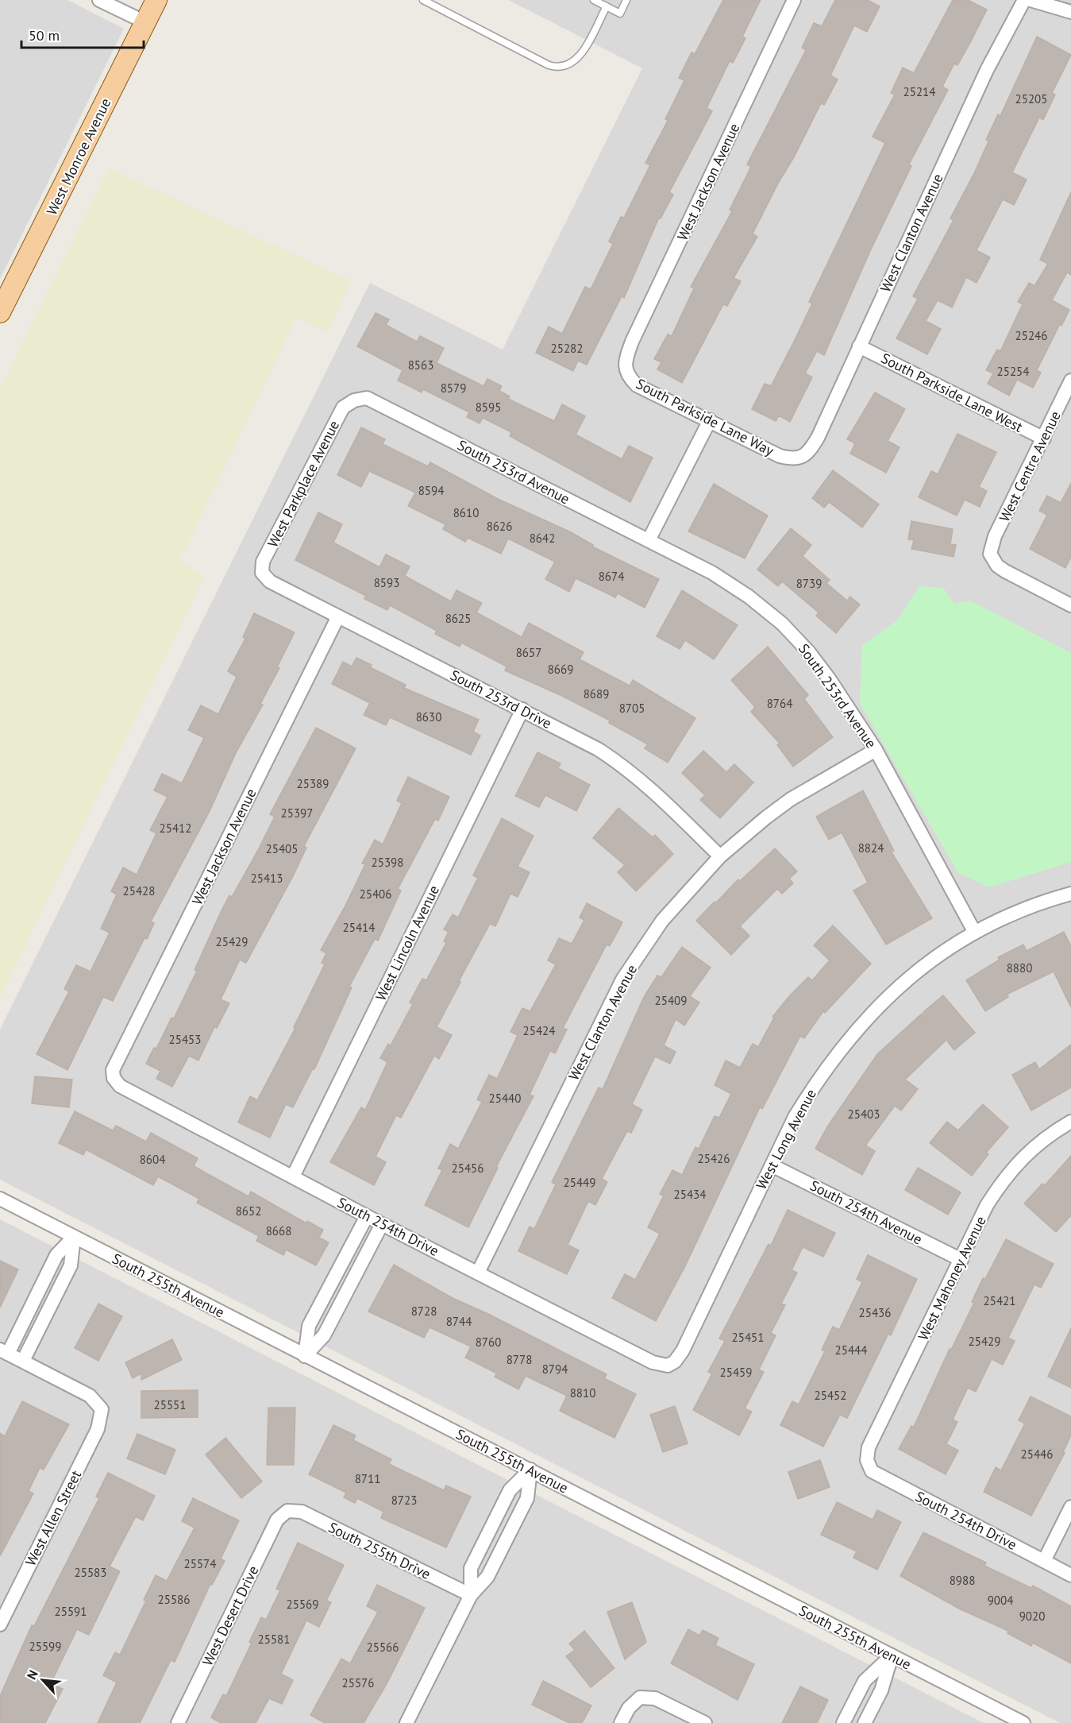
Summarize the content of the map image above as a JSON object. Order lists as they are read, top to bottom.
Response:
{
  "streets": {
    "main road": ["West Monroe Avenue"],
    "street": [
      "West Jackson Avenue",
      "West Clanton Avenue",
      "South Parkside Lane West",
      "South Parkside Lane Way",
      "West Centre Avenue",
      "South 253rd Avenue",
      "West Parkplace Avenue",
      "South 253rd Drive",
      "West Lincoln Avenue",
      "West Long Avenue",
      "South 254th Avenue",
      "South 254th Drive",
      "West Mahoney Avenue",
      "South 255th Avenue",
      "West Allen Street",
      "South 255th Drive",
      "West Desert Drive"
    ]
  },
  "crossings": [
    ["West Jackson Avenue", "South Parkside Lane Way"],
    ["West Jackson Avenue", "South 253rd Drive"],
    ["West Jackson Avenue", "South 254th Drive"],
    ["West Clanton Avenue", "South Parkside Lane West"],
    ["West Clanton Avenue", "South Parkside Lane Way"],
    ["West Clanton Avenue", "South 253rd Avenue"],
    ["West Clanton Avenue", "South 253rd Drive"],
    ["West Clanton Avenue", "South 254th Drive"],
    ["South Parkside Lane West", "West Centre Avenue"],
    ["South 253rd Avenue", "West Parkplace Avenue"],
    ["South 253rd Avenue", "West Long Avenue"],
    ["West Parkplace Avenue", "South 253rd Drive"],
    ["South 253rd Drive", "West Lincoln Avenue"],
    ["West Lincoln Avenue", "South 254th Drive"],
    ["West Long Avenue", "South 254th Avenue"],
    ["West Long Avenue", "South 254th Drive"],
    ["South 254th Avenue", "West Mahoney Avenue"],
    ["South 254th Drive", "West Mahoney Avenue"],
    ["South 255th Drive", "West Desert Drive"]
  ],
  "house_numbers": [
    "25214",
    "25205",
    "25246",
    "25282",
    "8563",
    "25254",
    "8579",
    "8595",
    "8594",
    "8610",
    "8626",
    "8642",
    "8674",
    "8593",
    "8739",
    "8625",
    "8657",
    "8669",
    "8689",
    "8764",
    "8705",
    "8630",
    "25389",
    "25397",
    "25412",
    "8824",
    "25405",
    "25398",
    "25413",
    "25428",
    "25406",
    "25414",
    "25429",
    "8880",
    "25409",
    "25424",
    "25453",
    "25440",
    "25403",
    "25426",
    "8604",
    "25456",
    "25449",
    "25434",
    "8652",
    "8668",
    "25421",
    "8728",
    "25436",
    "8744",
    "25451",
    "25429",
    "8760",
    "25444",
    "8778",
    "8794",
    "25459",
    "8810",
    "25452",
    "25551",
    "25446",
    "8711",
    "8723",
    "25574",
    "25583",
    "8988",
    "25586",
    "9004",
    "25569",
    "25591",
    "9020",
    "25581",
    "25599",
    "25566",
    "25576"
  ],
  "scale_bar": "50 m",
  "north": "top left"
}
